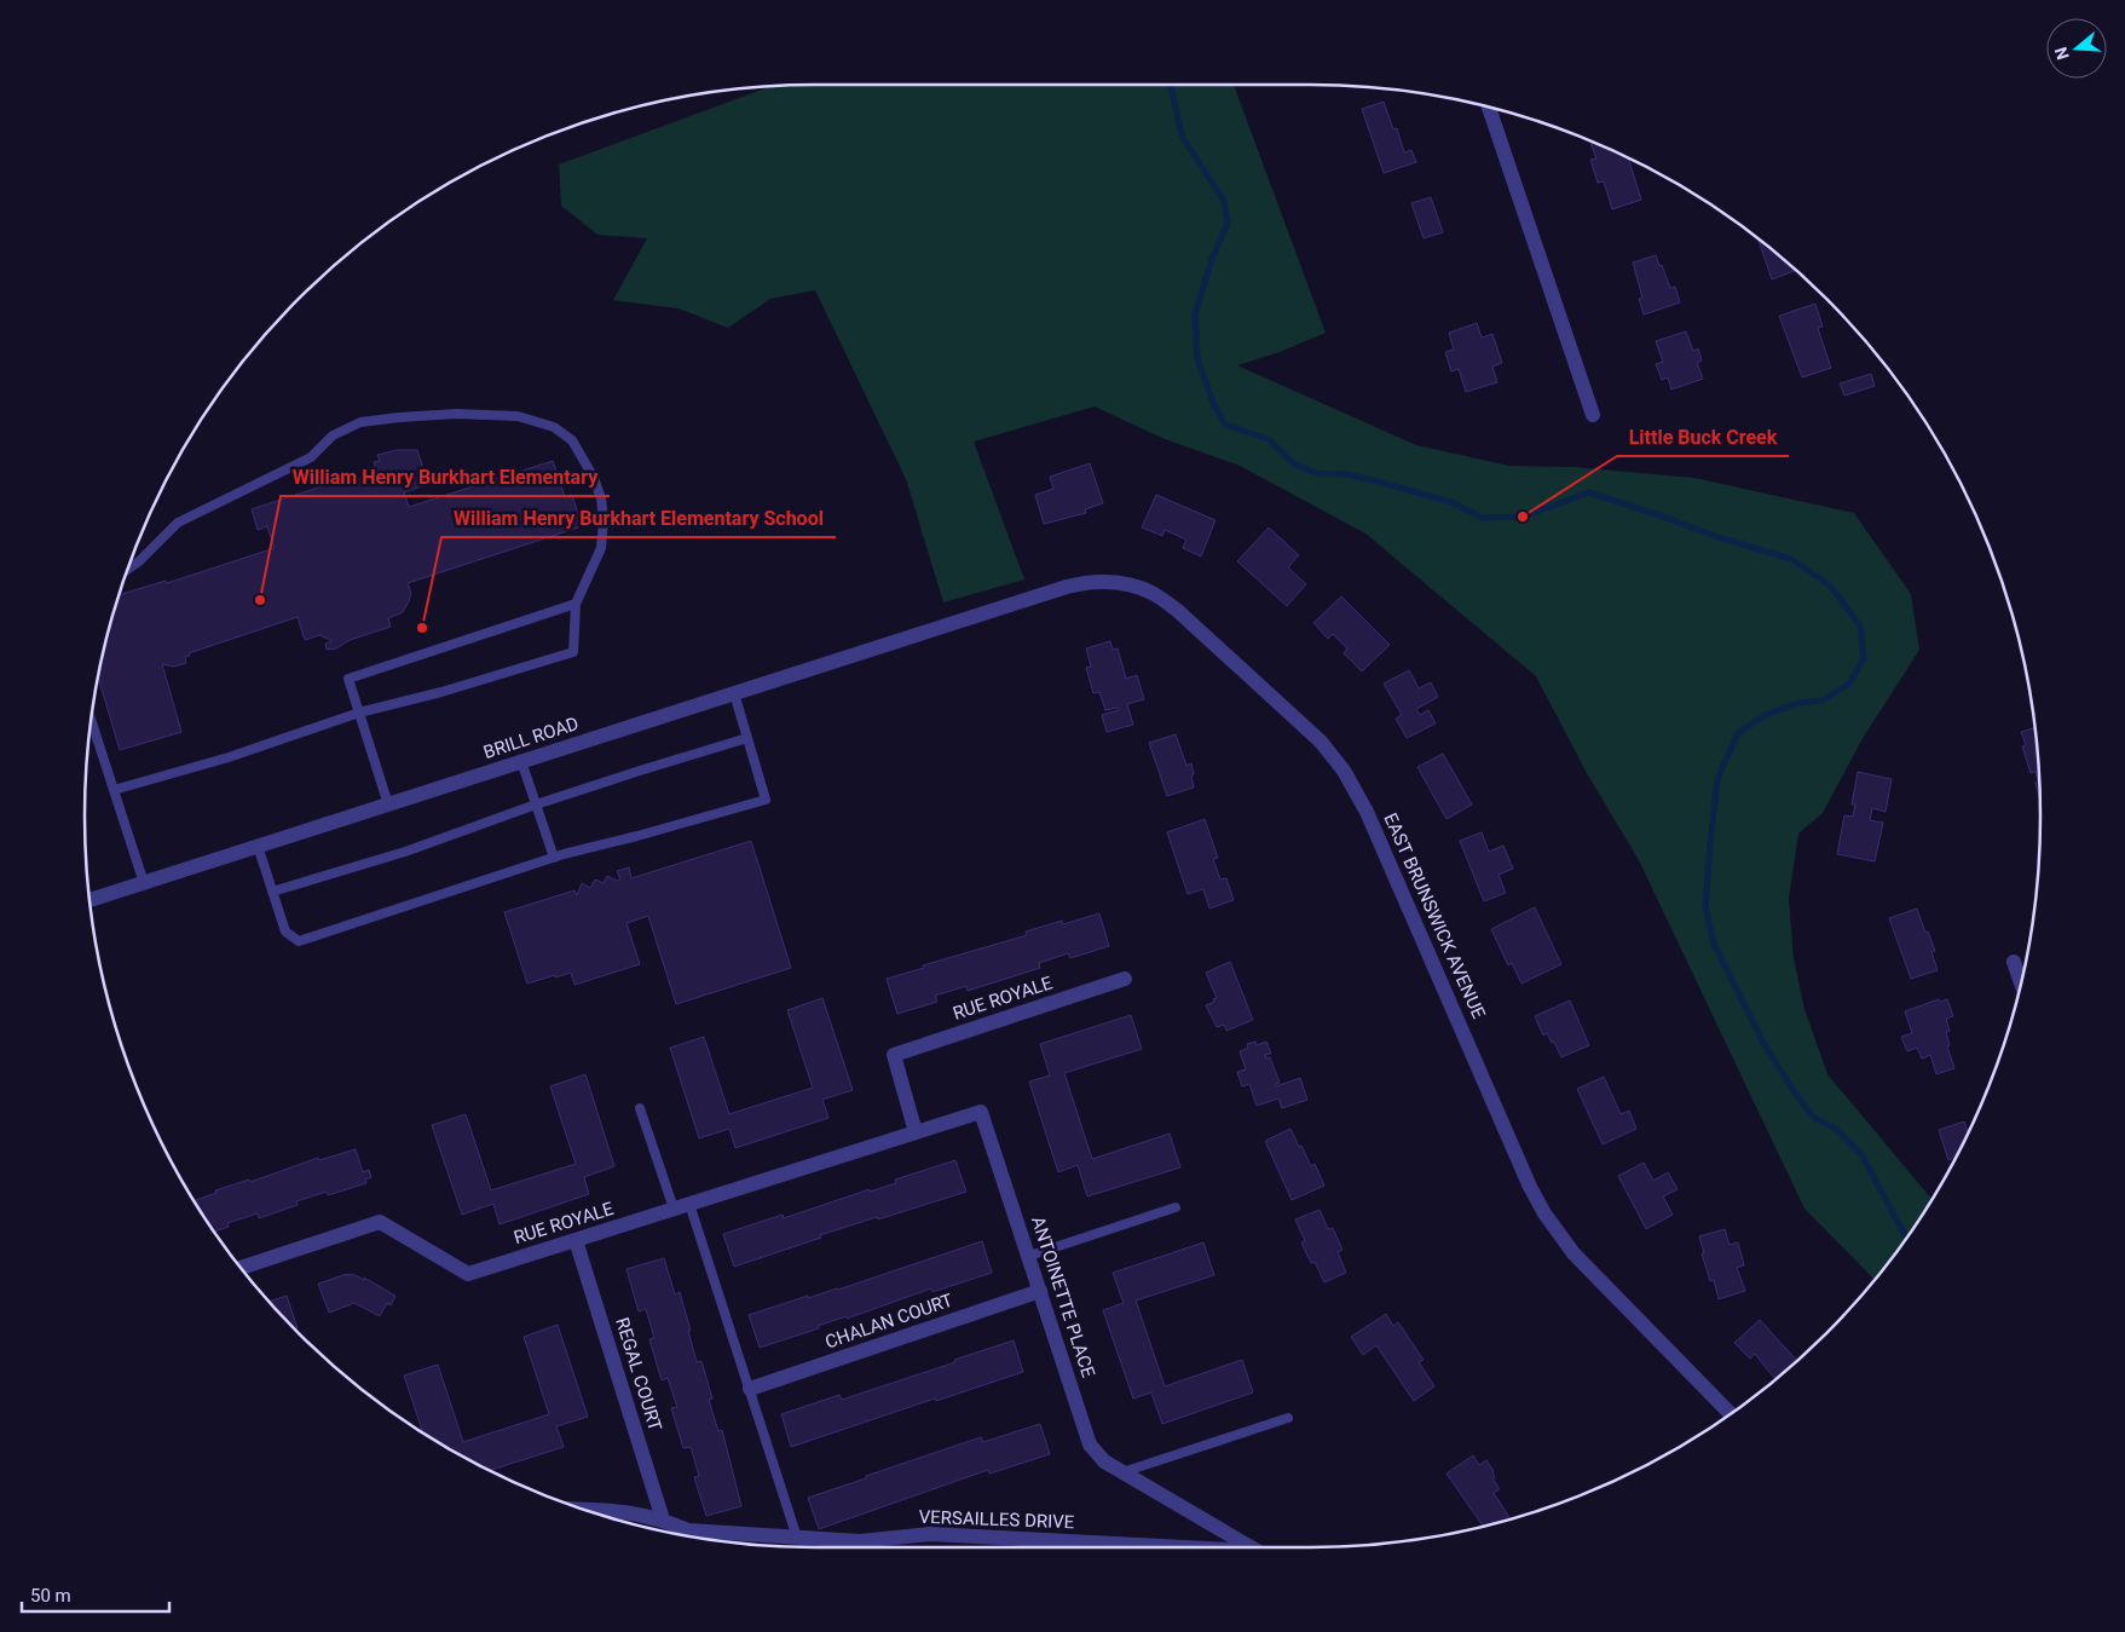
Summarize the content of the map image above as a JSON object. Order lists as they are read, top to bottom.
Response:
{
  "streets": {
    "street": [
      "BRILL ROAD",
      "EAST BRUNSWICK AVENUE",
      "RUE ROYALE",
      "ANTOINETTE PLACE",
      "CHALAN COURT",
      "REGAL COURT",
      "VERSAILLES DRIVE"
    ]
  },
  "crossings": [
    ["BRILL ROAD", "EAST BRUNSWICK AVENUE"],
    ["RUE ROYALE", "ANTOINETTE PLACE"],
    ["RUE ROYALE", "REGAL COURT"],
    ["ANTOINETTE PLACE", "CHALAN COURT"],
    ["REGAL COURT", "VERSAILLES DRIVE"]
  ],
  "places": ["Little Buck Creek", "William Henry Burkhart Elementary", "William Henry Burkhart Elementary School"],
  "scale_bar": "50 m",
  "north": "left"
}
